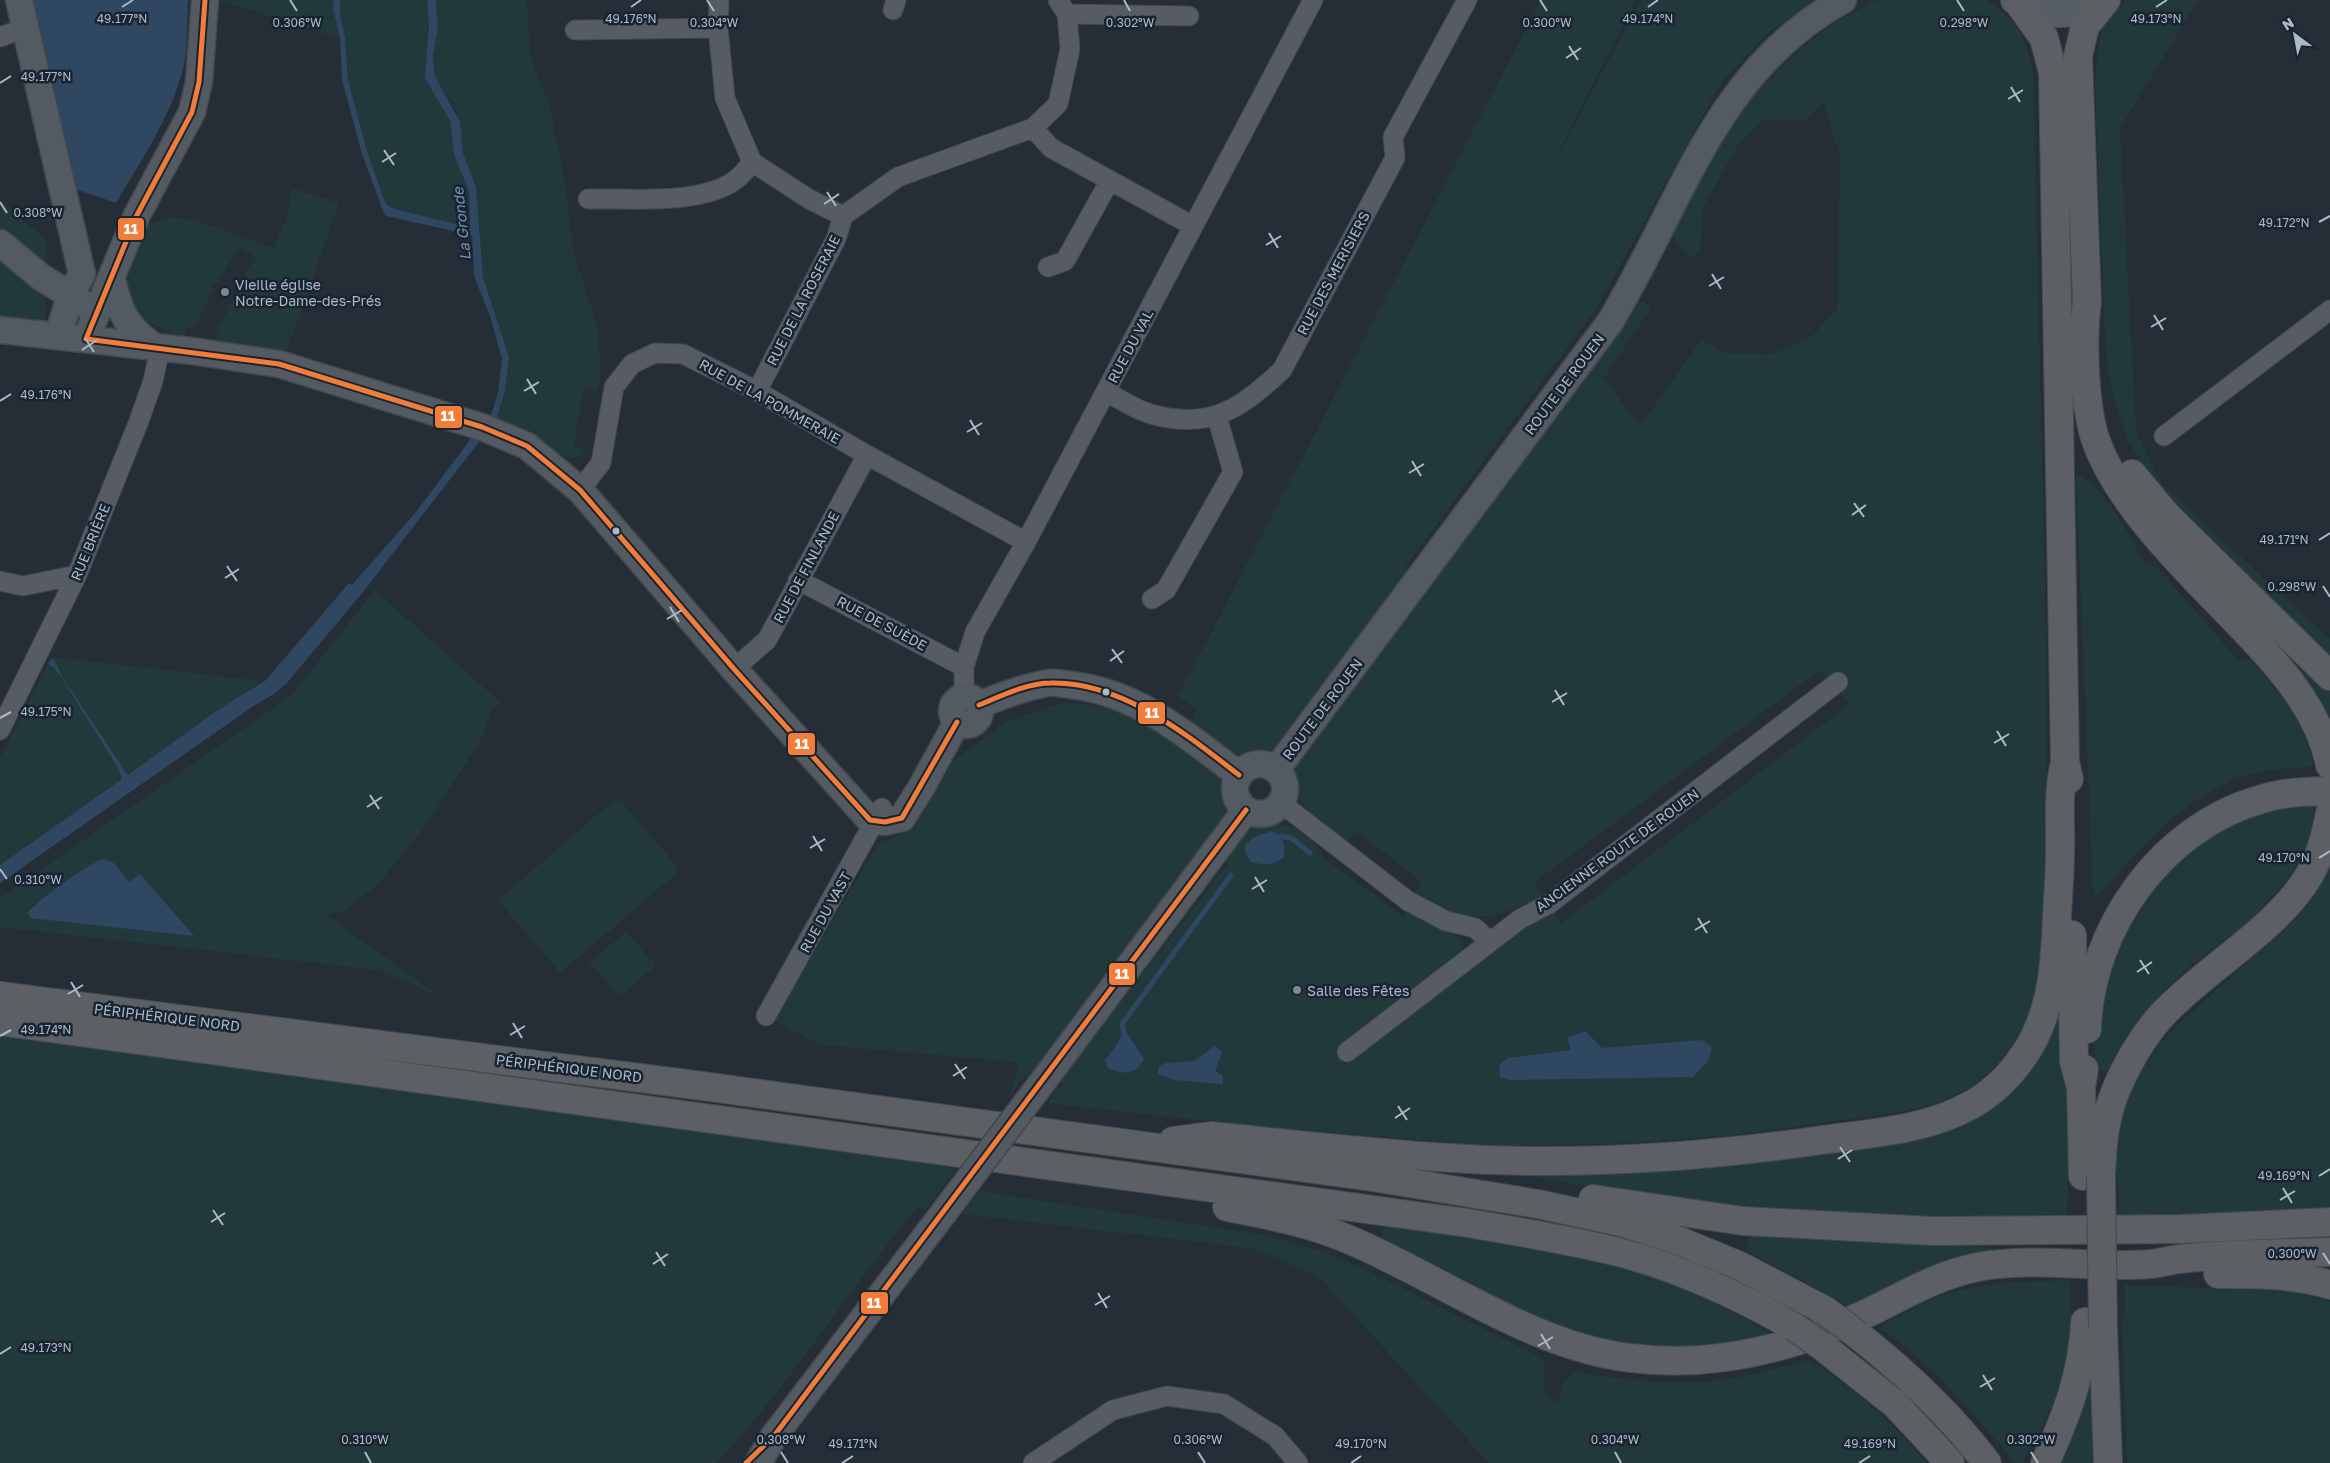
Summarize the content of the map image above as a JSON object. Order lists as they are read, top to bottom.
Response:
{
  "streets": {
    "highway": ["PÉRIPHÉRIQUE NORD"],
    "street": [
      "RUE DES MERISIERS",
      "RUE DE LA ROSERAIE",
      "RUE DU VAL",
      "ROUTE DE ROUEN",
      "RUE DE LA POMMERAIE",
      "RUE BRIÈRE",
      "RUE DE FINLANDE",
      "RUE DE SUÈDE",
      "ANCIENNE ROUTE DE ROUEN",
      "RUE DU VAST"
    ]
  },
  "crossings": [
    ["RUE DES MERISIERS", "RUE DU VAL"],
    ["RUE DE LA ROSERAIE", "RUE DE LA POMMERAIE"],
    ["RUE DU VAL", "RUE DE LA POMMERAIE"],
    ["RUE DU VAL", "RUE DE SUÈDE"],
    ["RUE DE LA POMMERAIE", "RUE DE FINLANDE"],
    ["RUE DE FINLANDE", "RUE DE SUÈDE"]
  ],
  "water": ["La Gronde"],
  "places": ["Vieille église Notre-Dame-des-Prés", "Salle des Fêtes"],
  "lines": ["transit line 11"],
  "north": "top left",
  "coordinates": [
    "49.177°N",
    "49.176°N",
    "49.174°N",
    "49.173°N",
    "0.306°W",
    "0.304°W",
    "0.302°W",
    "0.300°W",
    "0.298°W",
    "0.308°W",
    "49.172°N",
    "49.171°N",
    "49.175°N",
    "49.170°N",
    "0.310°W",
    "49.169°N"
  ]
}
